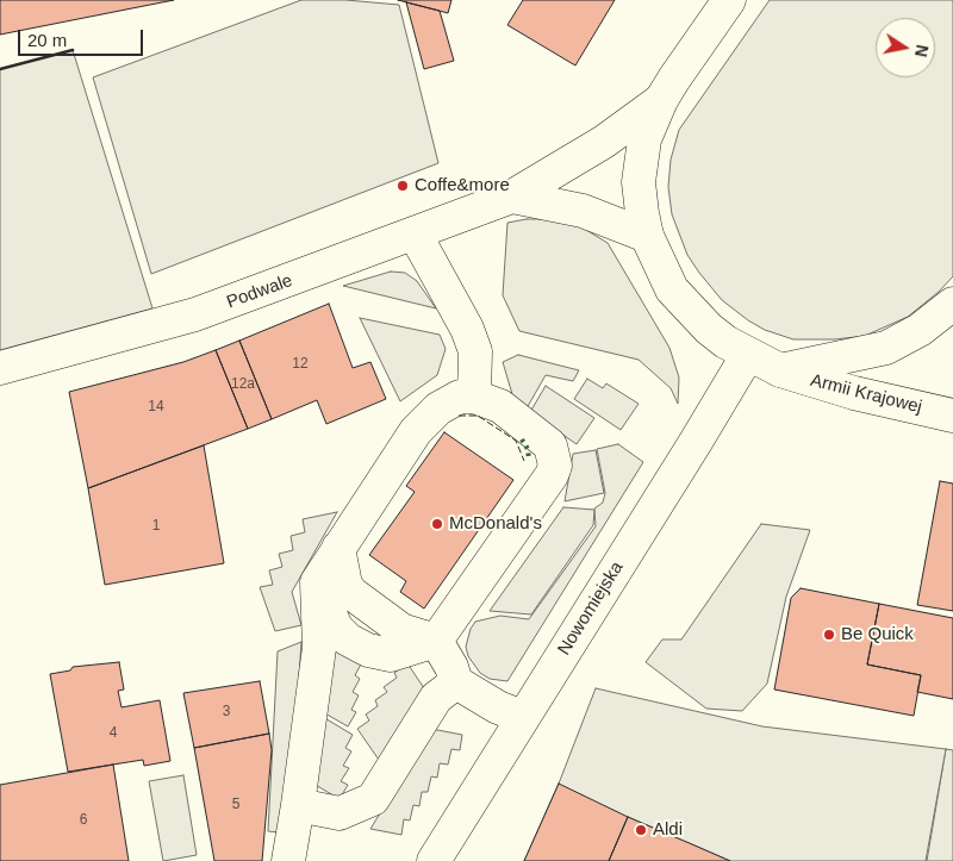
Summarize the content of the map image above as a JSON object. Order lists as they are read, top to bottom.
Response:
{
  "streets": {
    "main road": ["Podwale", "Armii Krajowej", "Nowomiejska"]
  },
  "crossings": [
    ["Podwale", "Armii Krajowej"],
    ["Armii Krajowej", "Nowomiejska"]
  ],
  "places": [
    "Coffe&more",
    "McDonald's",
    "Be Quick",
    "Aldi"
  ],
  "house_numbers": [
    "12",
    "12a",
    "14",
    "1",
    "3",
    "4",
    "5",
    "6"
  ],
  "scale_bar": "20 m",
  "north": "right"
}
